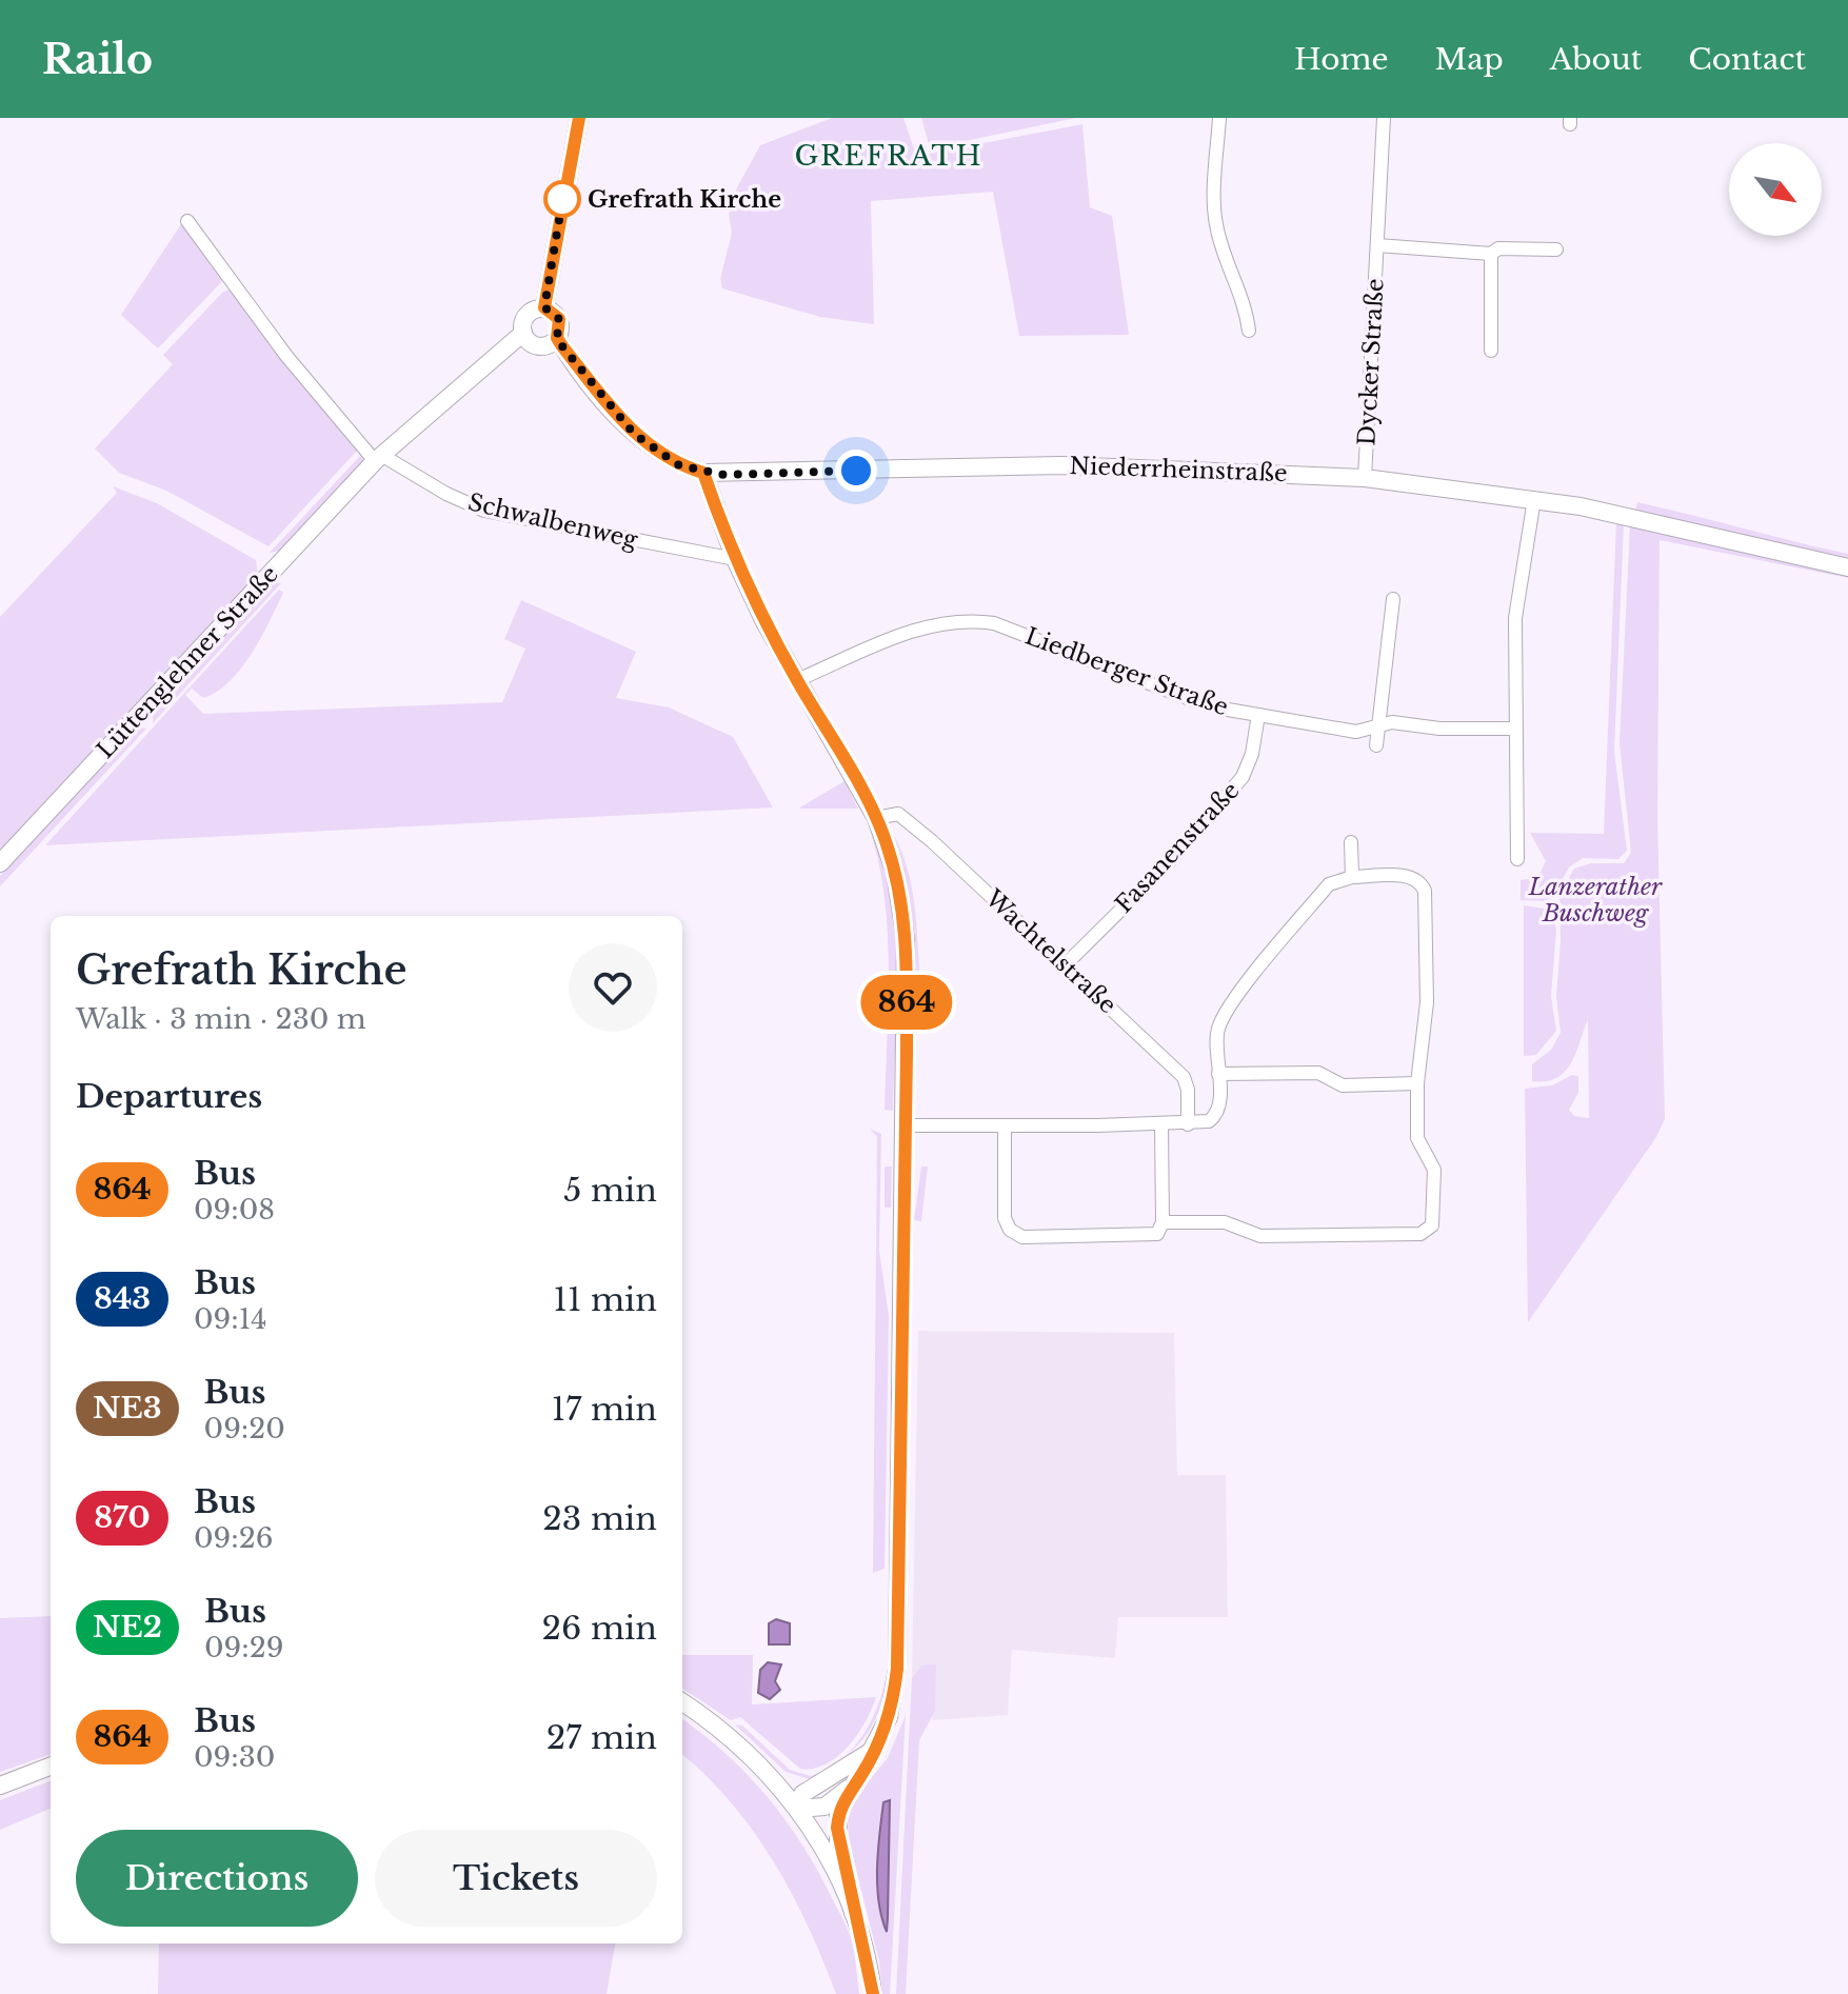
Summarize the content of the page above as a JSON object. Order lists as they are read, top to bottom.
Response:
{
  "streets": {
    "main road": ["Niederrheinstraße", "Lüttenglehner Straße"],
    "street": [
      "Dycker Straße",
      "Schwalbenweg",
      "Liedberger Straße",
      "Fasanenstraße",
      "Wachtelstraße"
    ]
  },
  "crossings": [
    ["Dycker Straße", "Niederrheinstraße"],
    ["Niederrheinstraße", "Lüttenglehner Straße"],
    ["Schwalbenweg", "Lüttenglehner Straße"],
    ["Liedberger Straße", "Fasanenstraße"],
    ["Fasanenstraße", "Wachtelstraße"]
  ],
  "districts": ["GREFRATH"],
  "parks": ["Lanzerather Buschweg"],
  "places": ["Grefrath Kirche"],
  "lines": ["bus line 864"],
  "north": "bottom right",
  "page": {
    "header": "Railo",
    "nav": [
      "Home",
      "Map",
      "About",
      "Contact"
    ],
    "on_map": "864",
    "heading": [
      ["Grefrath Kirche", "Walk · 3 min · 230 m"],
      "Departures"
    ],
    "list": [
      {
        "mark": "864",
        "name": "Bus",
        "note": "09:08",
        "value": "5 min"
      },
      {
        "mark": "843",
        "name": "Bus",
        "note": "09:14",
        "value": "11 min"
      },
      {
        "mark": "NE3",
        "name": "Bus",
        "note": "09:20",
        "value": "17 min"
      },
      {
        "mark": "870",
        "name": "Bus",
        "note": "09:26",
        "value": "23 min"
      },
      {
        "mark": "NE2",
        "name": "Bus",
        "note": "09:29",
        "value": "26 min"
      },
      {
        "mark": "864",
        "name": "Bus",
        "note": "09:30",
        "value": "27 min"
      }
    ],
    "buttons": ["Directions", "Tickets"]
  }
}
